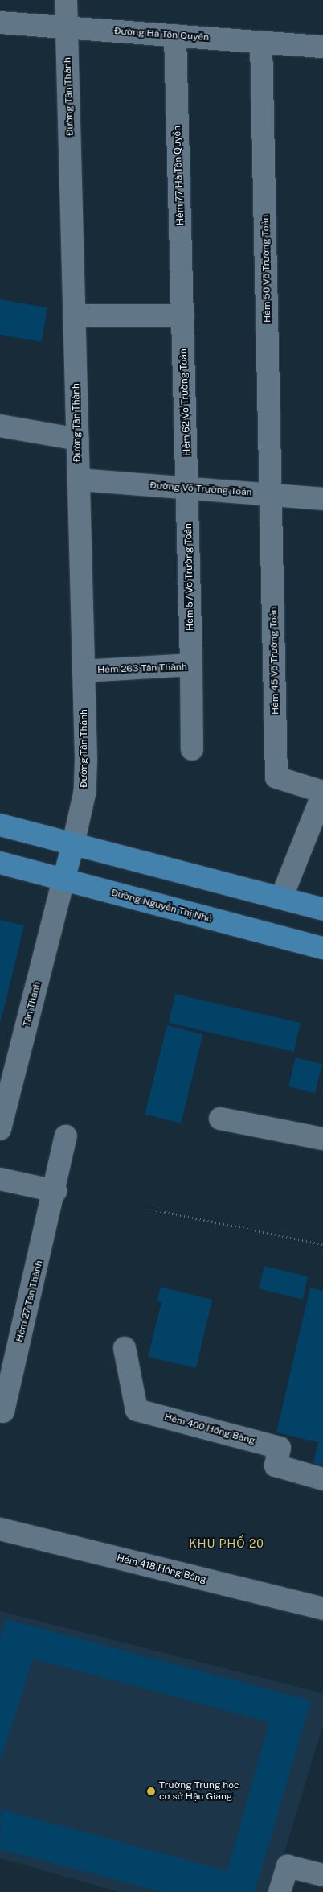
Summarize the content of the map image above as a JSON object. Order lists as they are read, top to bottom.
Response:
{
  "streets": {
    "main road": ["Đường Nguyễn Thị Nhỏ"],
    "street": [
      "Đường Hà Tôn Quyền",
      "Đường Tân Thành",
      "Hẻm 77 Hà Tôn Quyền",
      "Hẻm 50 Võ Trường Toản",
      "Hẻm 62 Võ Trường Toản",
      "Đường Võ Trường Toản",
      "Hẻm 57 Võ Trường Toản",
      "Hẻm 45 Võ Trường Toản",
      "Hẻm 263 Tân Thành",
      "Tân Thành",
      "Hẻm 27 Tân Thành",
      "Hẻm 400 Hồng Bàng",
      "Hẻm 418 Hồng Bàng"
    ]
  },
  "crossings": [
    ["Đường Hà Tôn Quyền", "Đường Tân Thành"],
    ["Đường Hà Tôn Quyền", "Hẻm 77 Hà Tôn Quyền"],
    ["Đường Hà Tôn Quyền", "Hẻm 50 Võ Trường Toản"],
    ["Đường Tân Thành", "Đường Võ Trường Toản"],
    ["Đường Tân Thành", "Hẻm 263 Tân Thành"],
    ["Hẻm 77 Hà Tôn Quyền", "Hẻm 62 Võ Trường Toản"],
    ["Hẻm 50 Võ Trường Toản", "Đường Võ Trường Toản"],
    ["Hẻm 50 Võ Trường Toản", "Hẻm 45 Võ Trường Toản"],
    ["Hẻm 62 Võ Trường Toản", "Đường Võ Trường Toản"],
    ["Hẻm 62 Võ Trường Toản", "Hẻm 57 Võ Trường Toản"],
    ["Đường Võ Trường Toản", "Hẻm 57 Võ Trường Toản"],
    ["Đường Võ Trường Toản", "Hẻm 45 Võ Trường Toản"],
    ["Hẻm 57 Võ Trường Toản", "Hẻm 263 Tân Thành"],
    ["Đường Nguyễn Thị Nhỏ", "Tân Thành"]
  ],
  "districts": ["KHU PHỐ 20"],
  "places": ["Trường Trung học cơ sở Hậu Giang"]
}
